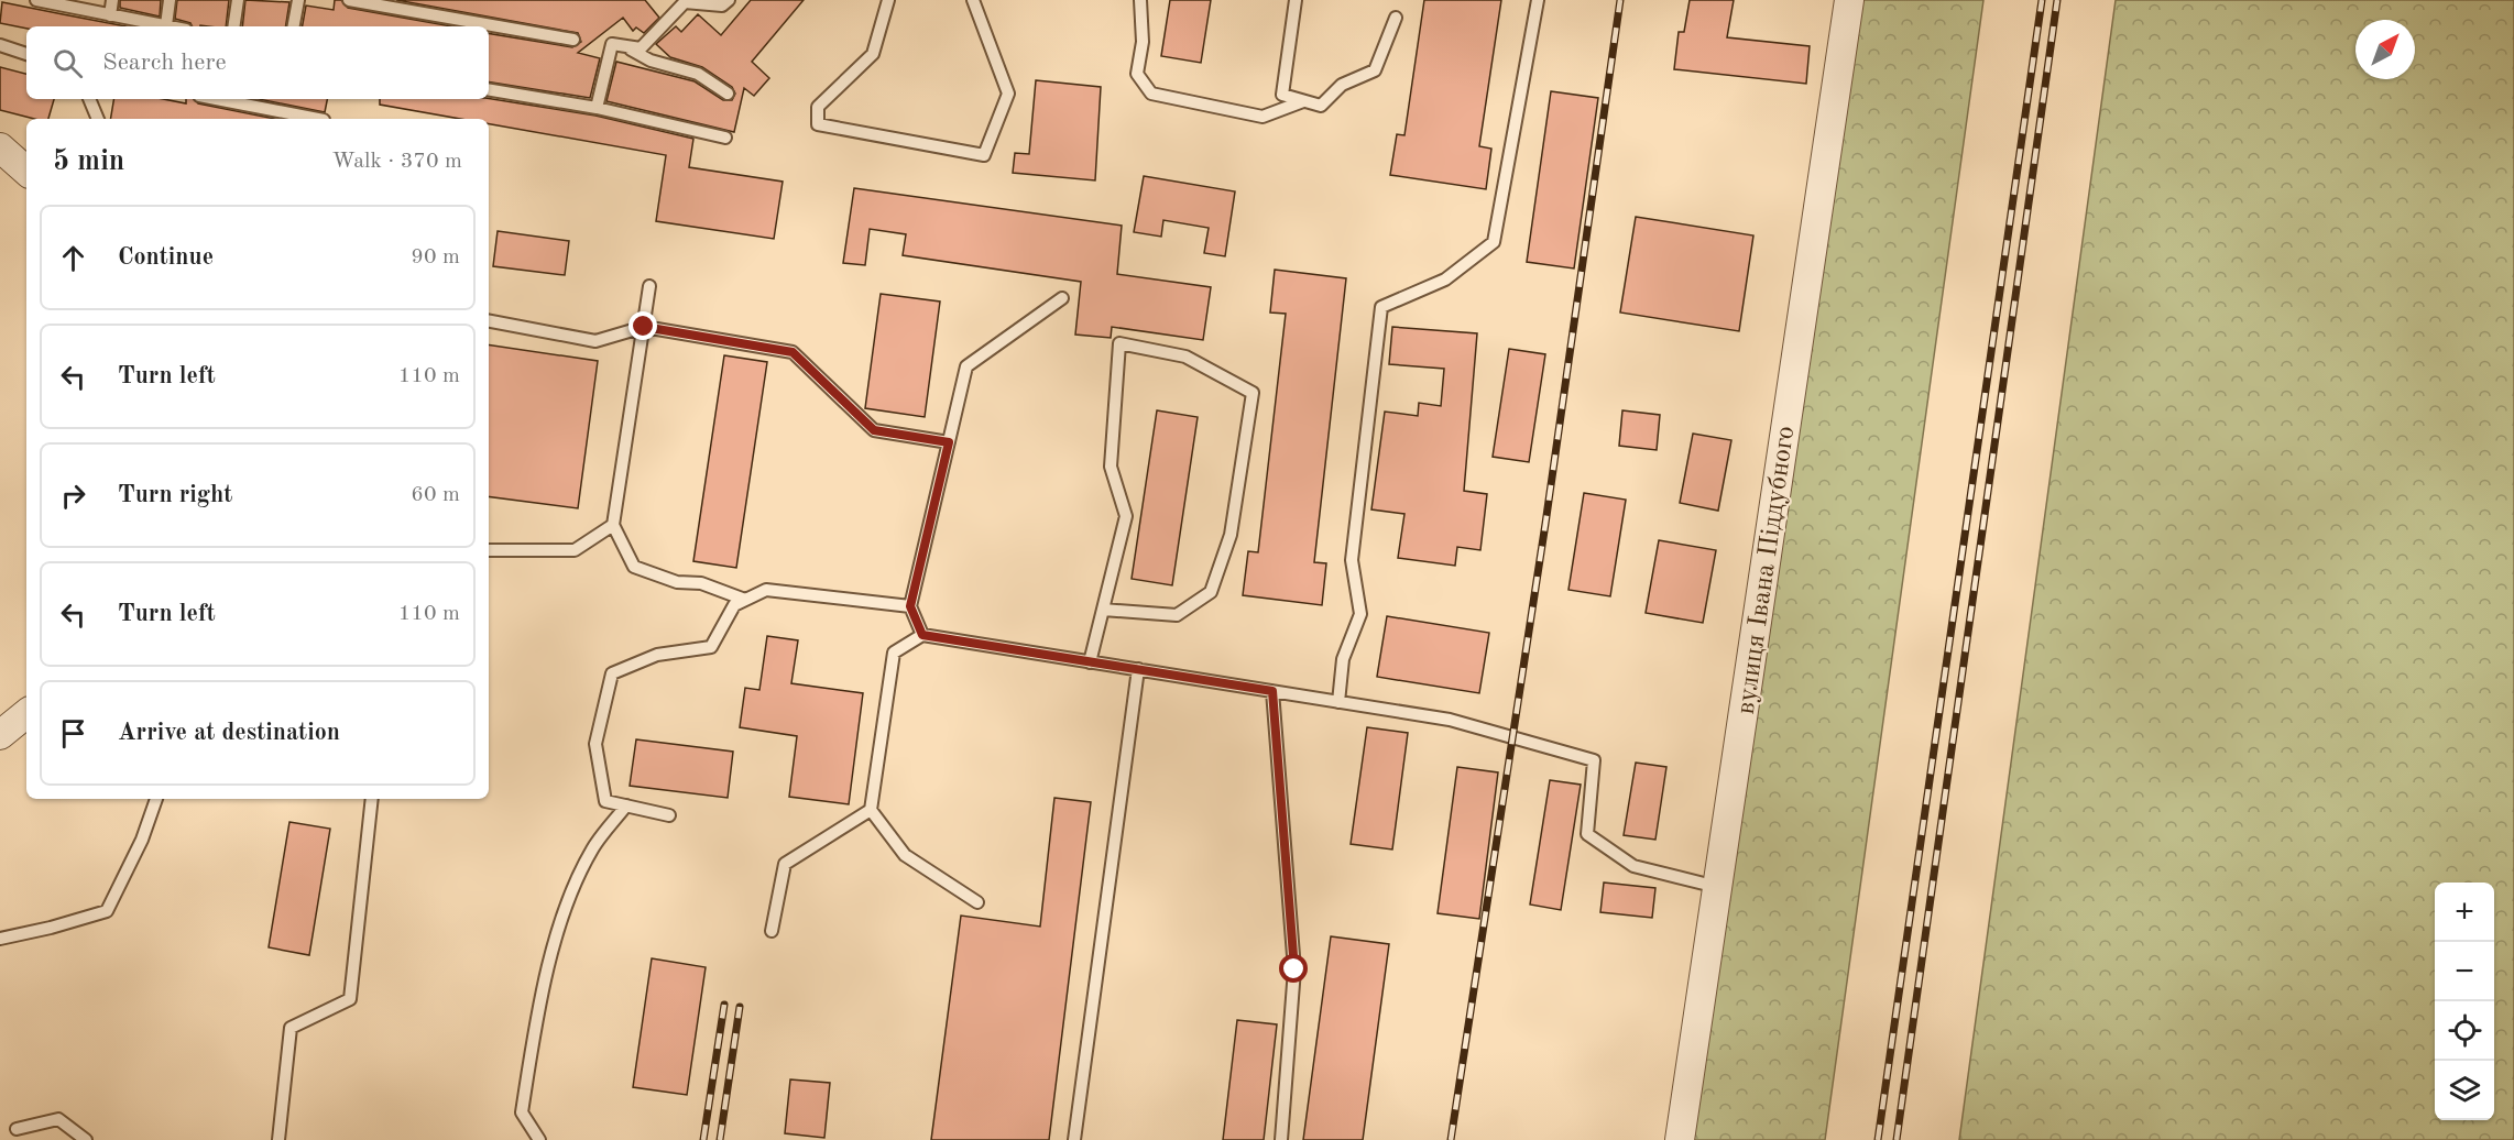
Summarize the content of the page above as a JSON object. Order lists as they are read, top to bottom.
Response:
{
  "streets": {
    "street": ["вулиця Івана Піддубного"]
  },
  "north": "top right",
  "page": {
    "search": "Search here",
    "heading": ["5 min", "Walk · 370 m"],
    "list": [
      ["Continue", "90 m"],
      ["Turn left", "110 m"],
      ["Turn right", "60 m"],
      ["Turn left", "110 m"],
      "Arrive at destination"
    ],
    "map_buttons": ["+", "−"]
  }
}
